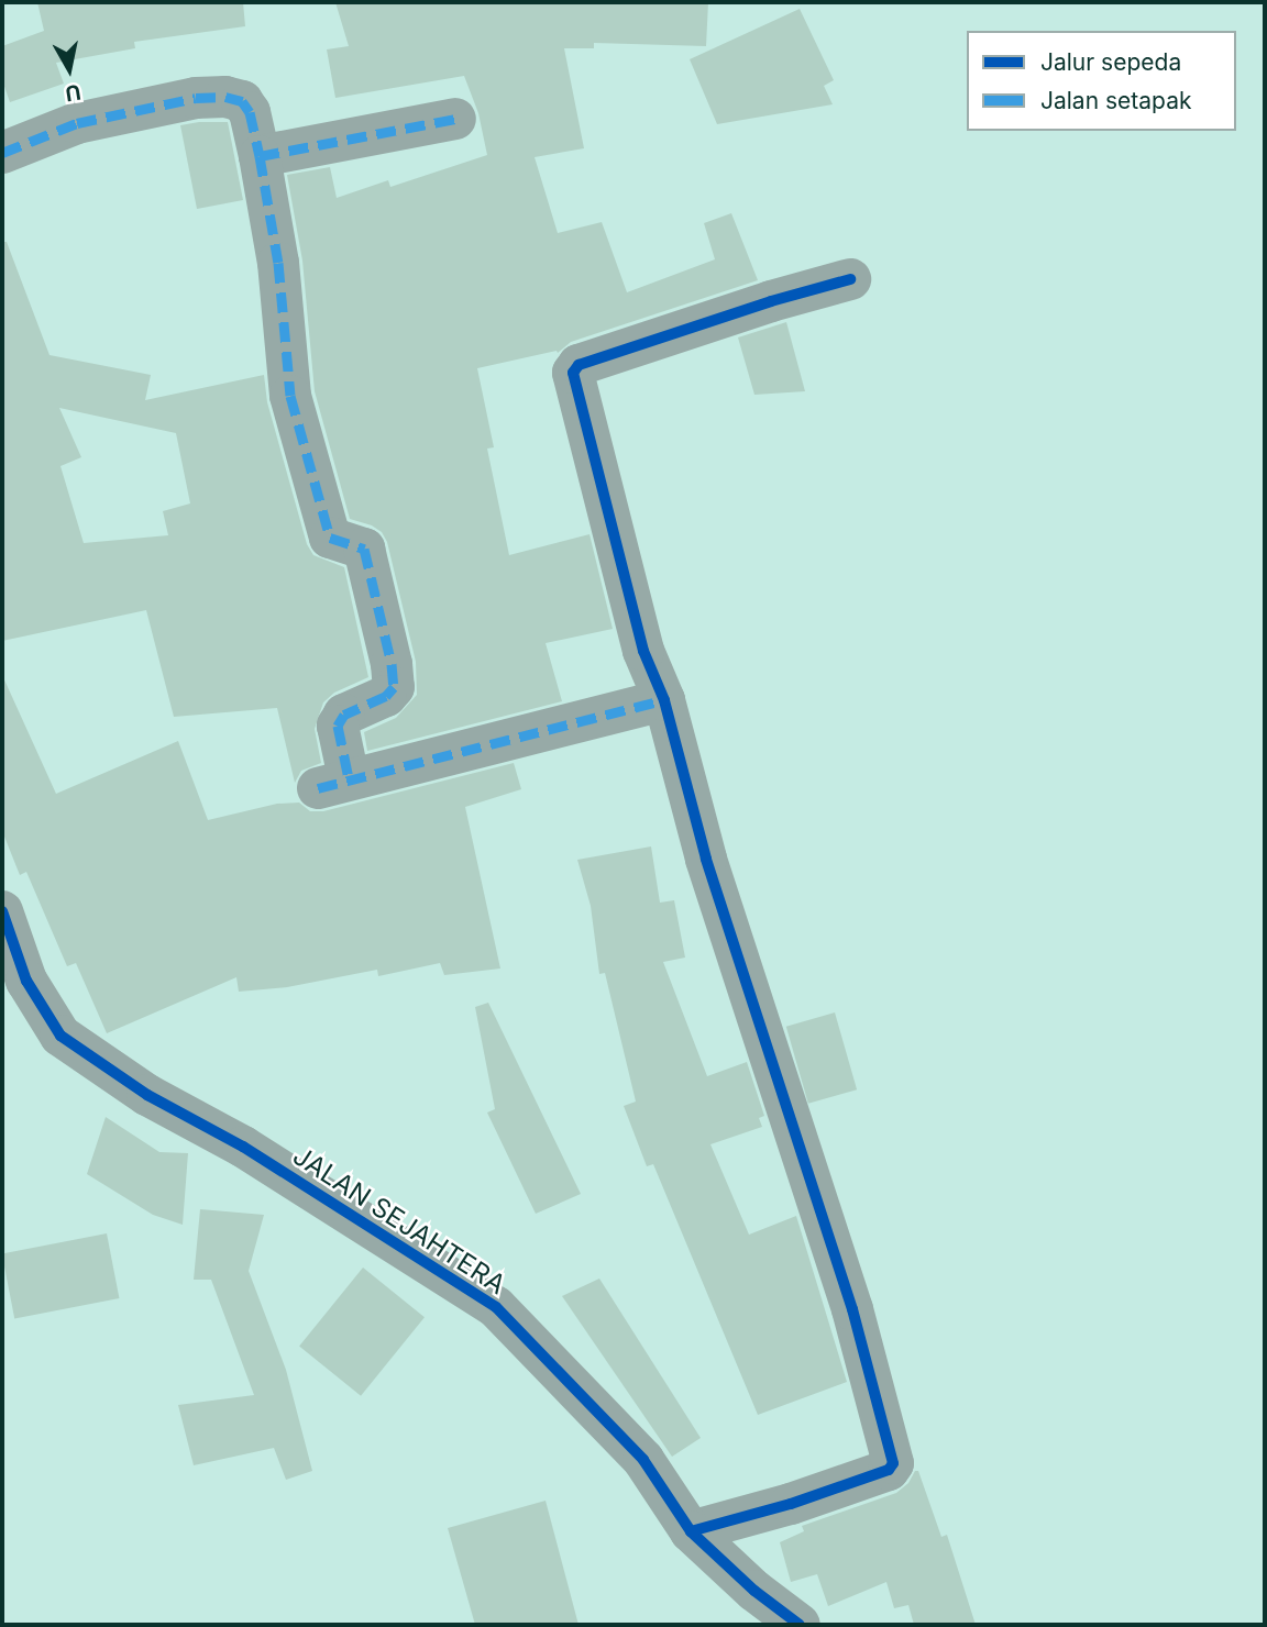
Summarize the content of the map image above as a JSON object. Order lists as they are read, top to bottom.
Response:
{
  "streets": {
    "street": ["JALAN SEJAHTERA"]
  },
  "legend": ["Jalur sepeda", "Jalan setapak"],
  "north": "bottom"
}
